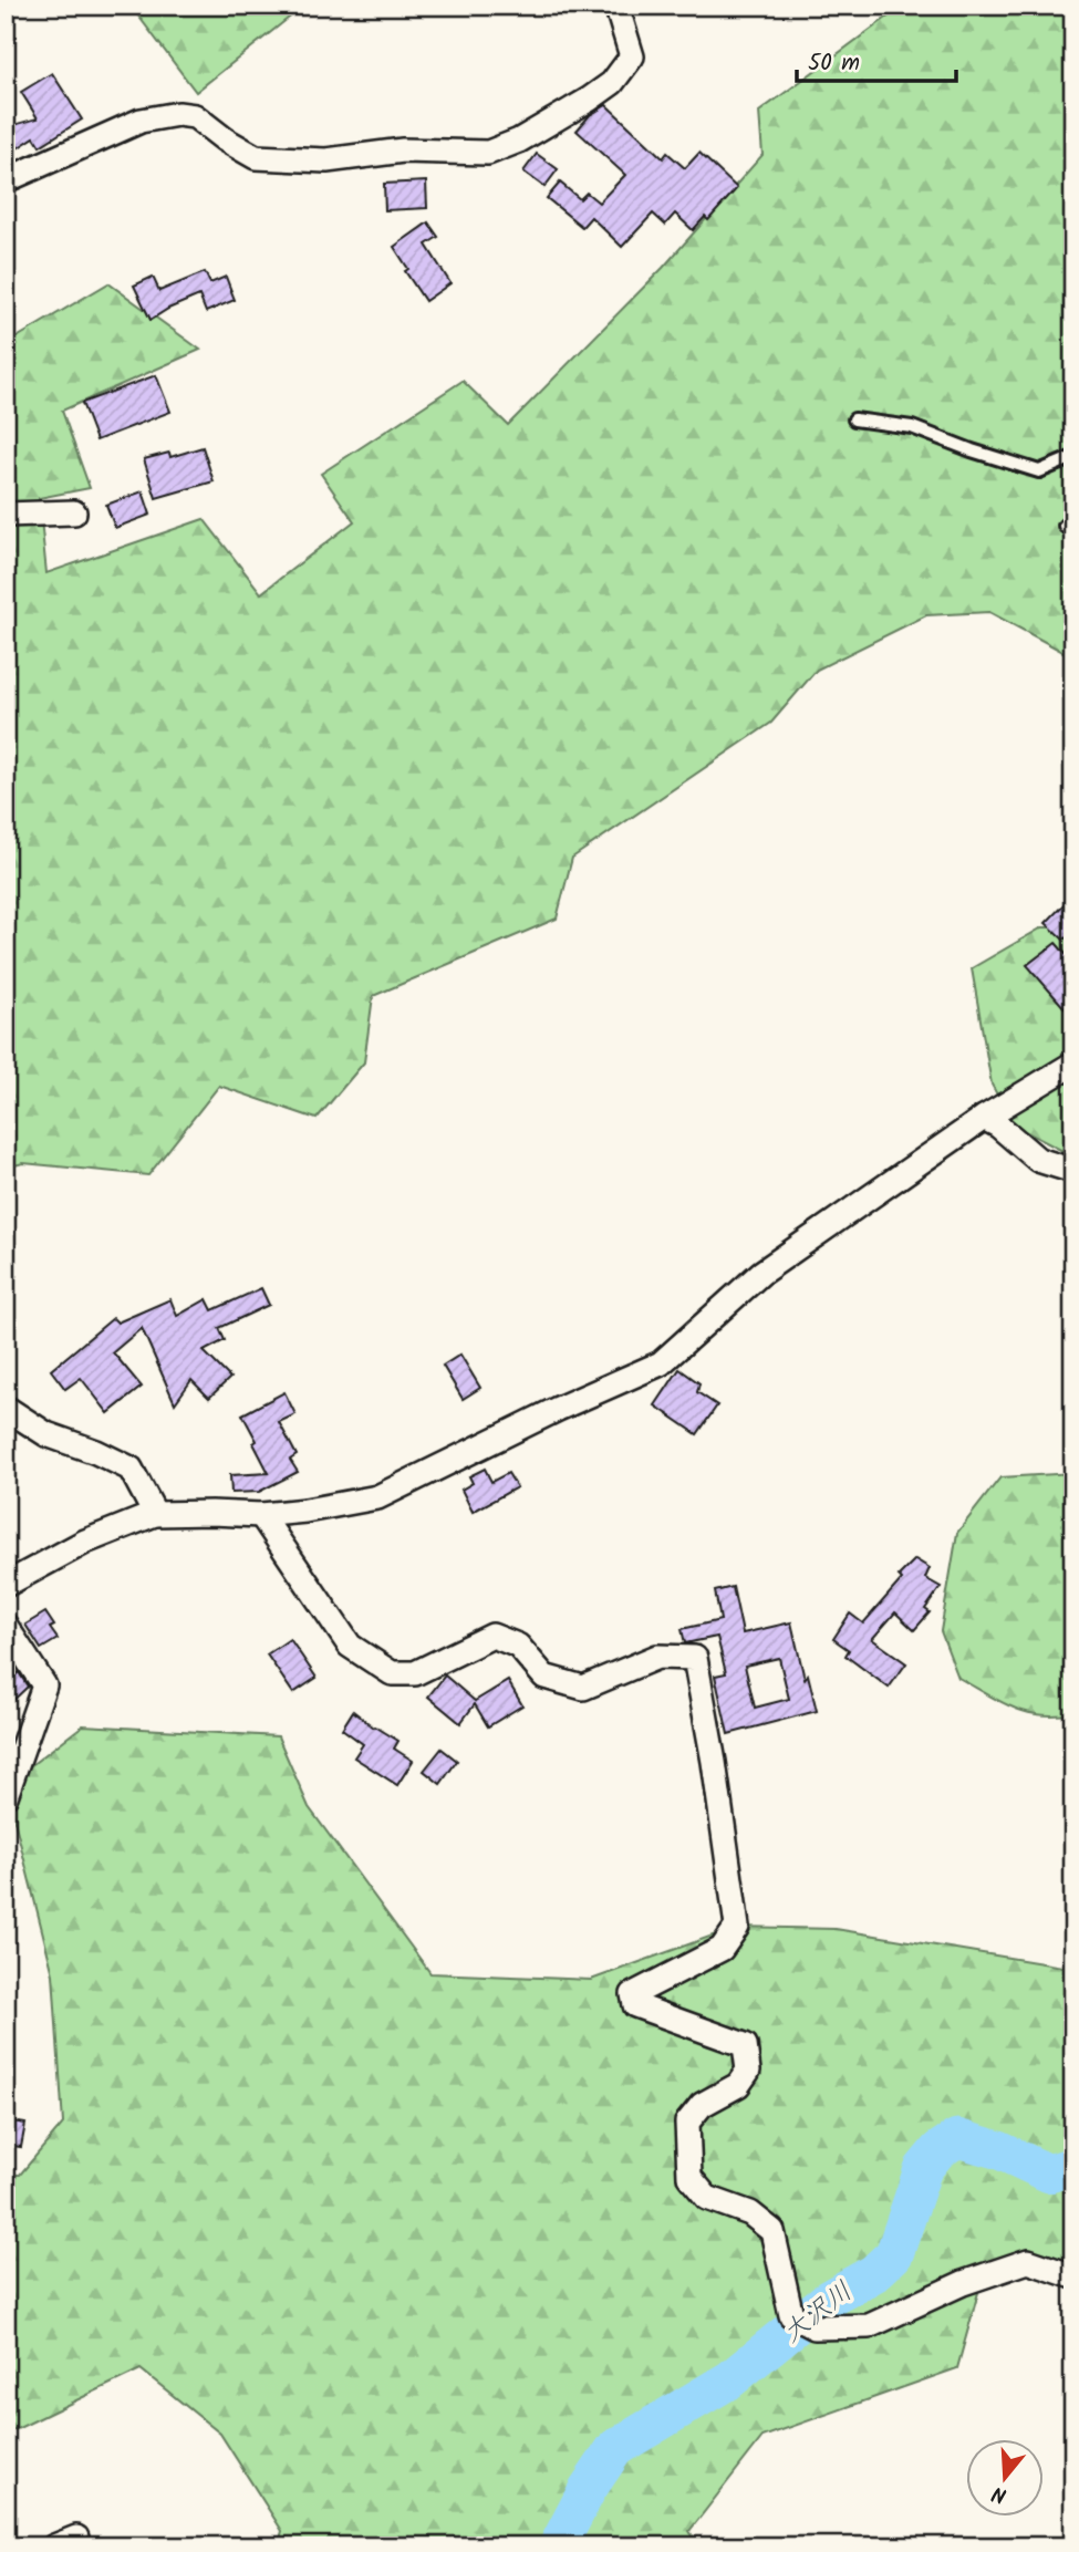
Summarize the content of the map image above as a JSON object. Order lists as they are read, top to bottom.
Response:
{
  "water": ["大沢川"],
  "scale_bar": "50 m",
  "north": "bottom"
}
